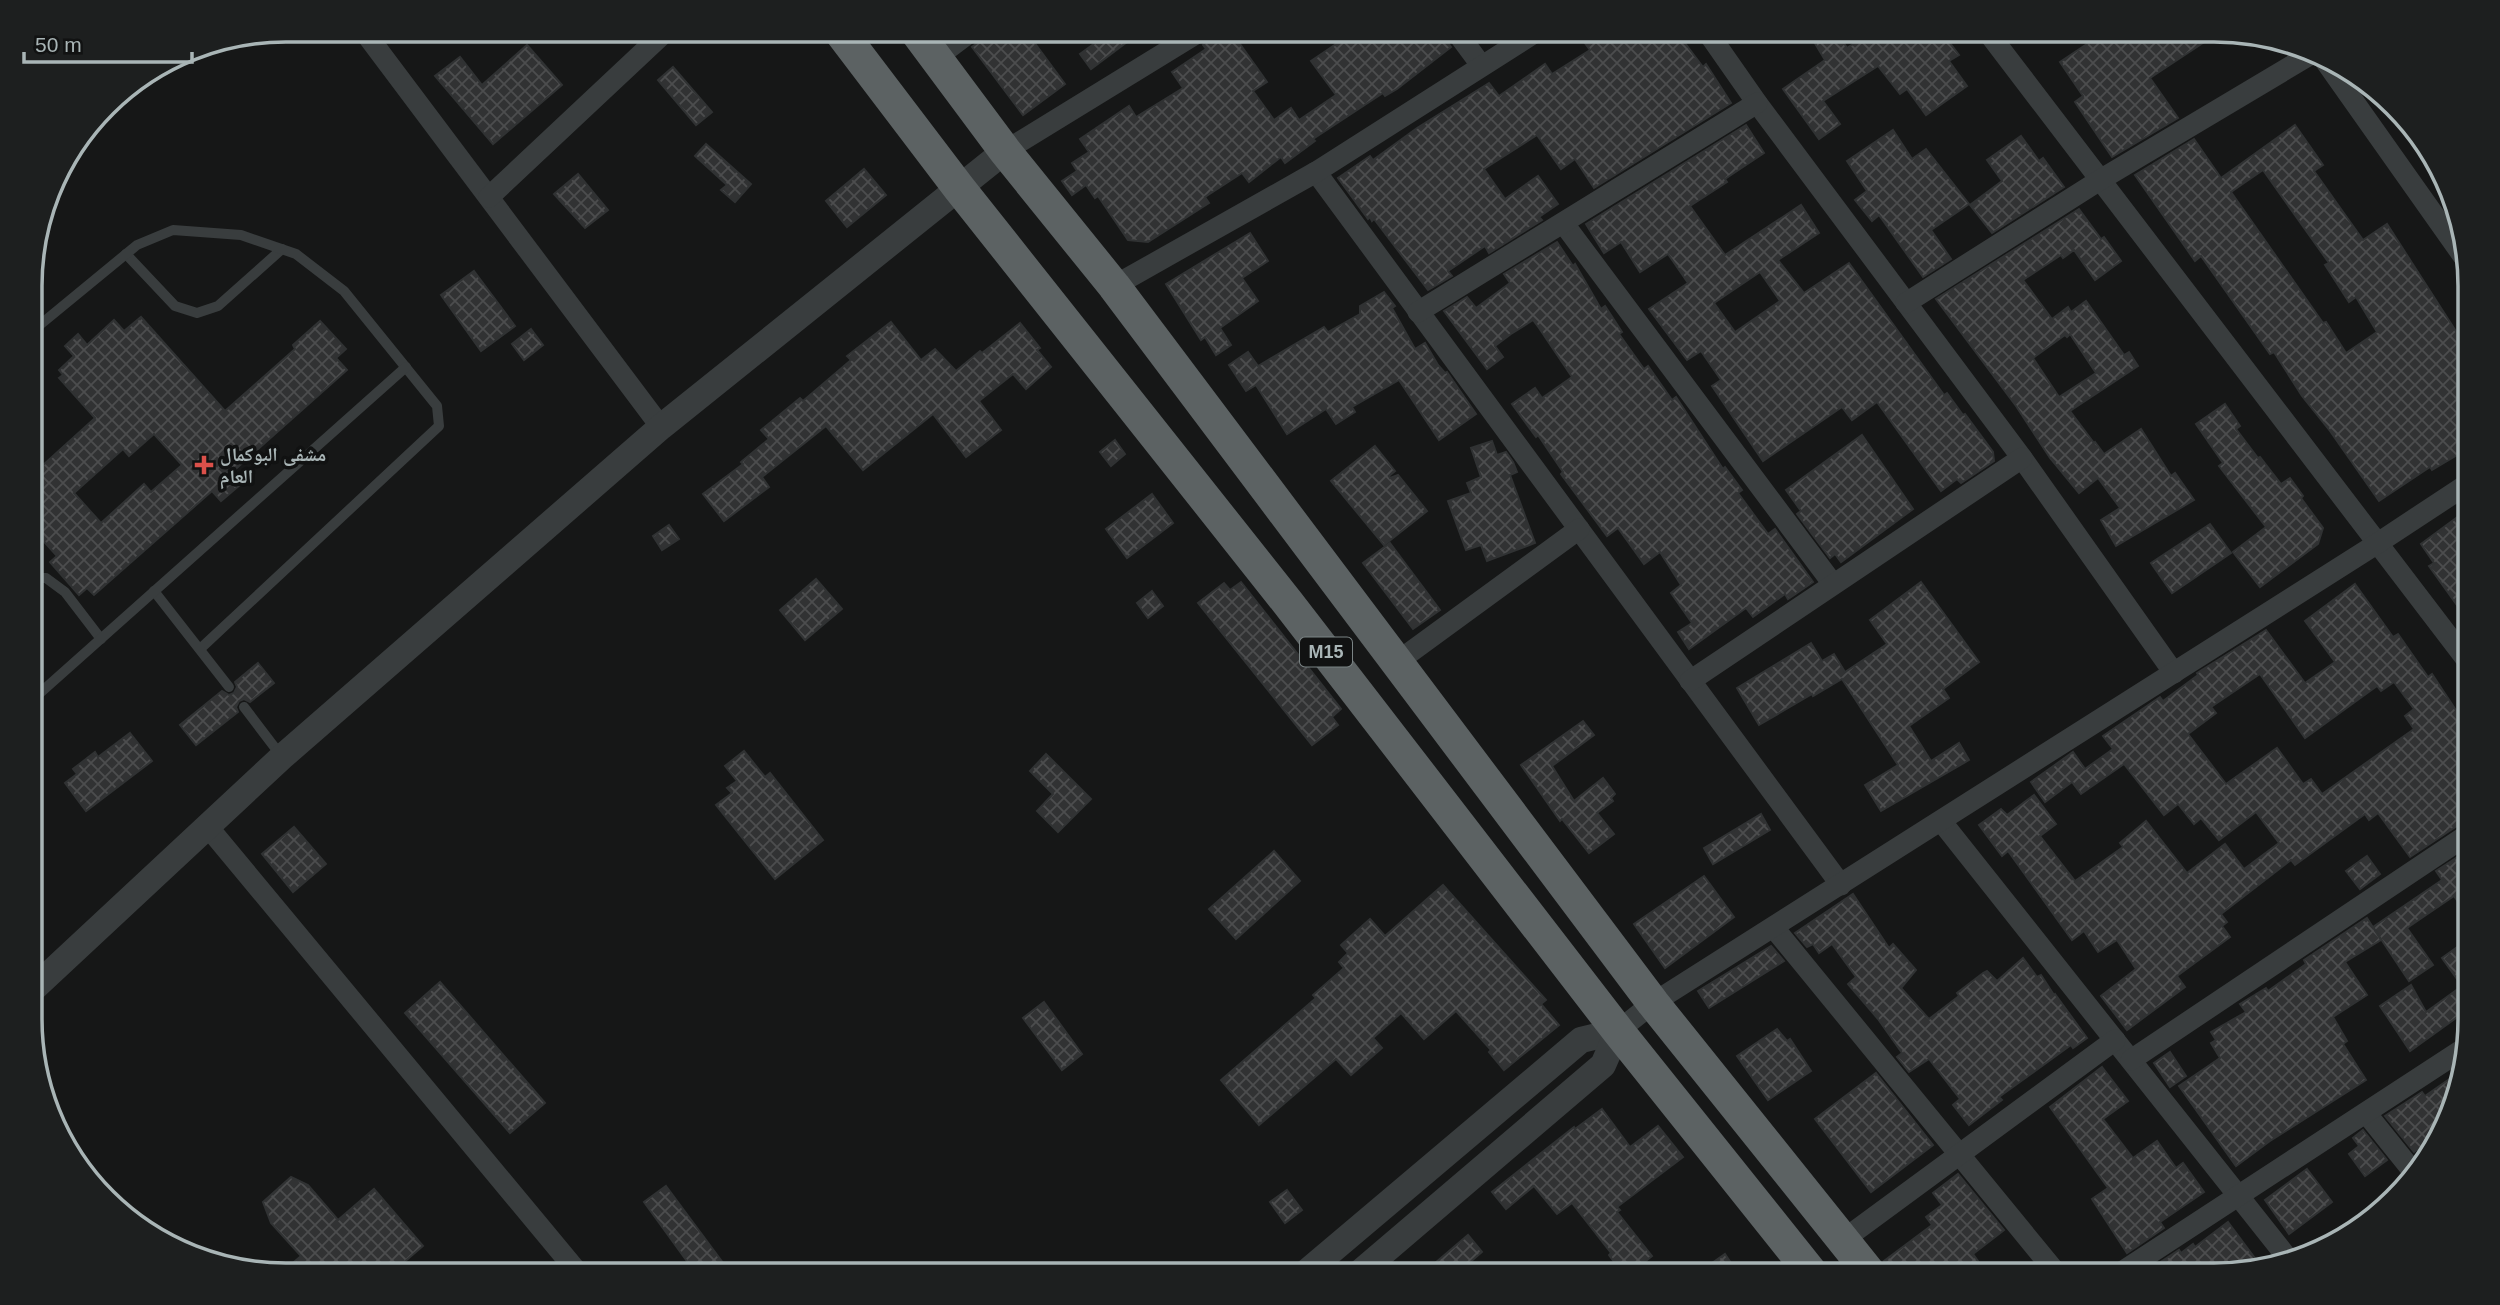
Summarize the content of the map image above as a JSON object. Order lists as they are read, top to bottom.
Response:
{
  "streets": {
    "highway": ["M15"]
  },
  "places": {
    "health": ["مشفى البوكمال العام"]
  },
  "scale_bar": "50 m"
}
